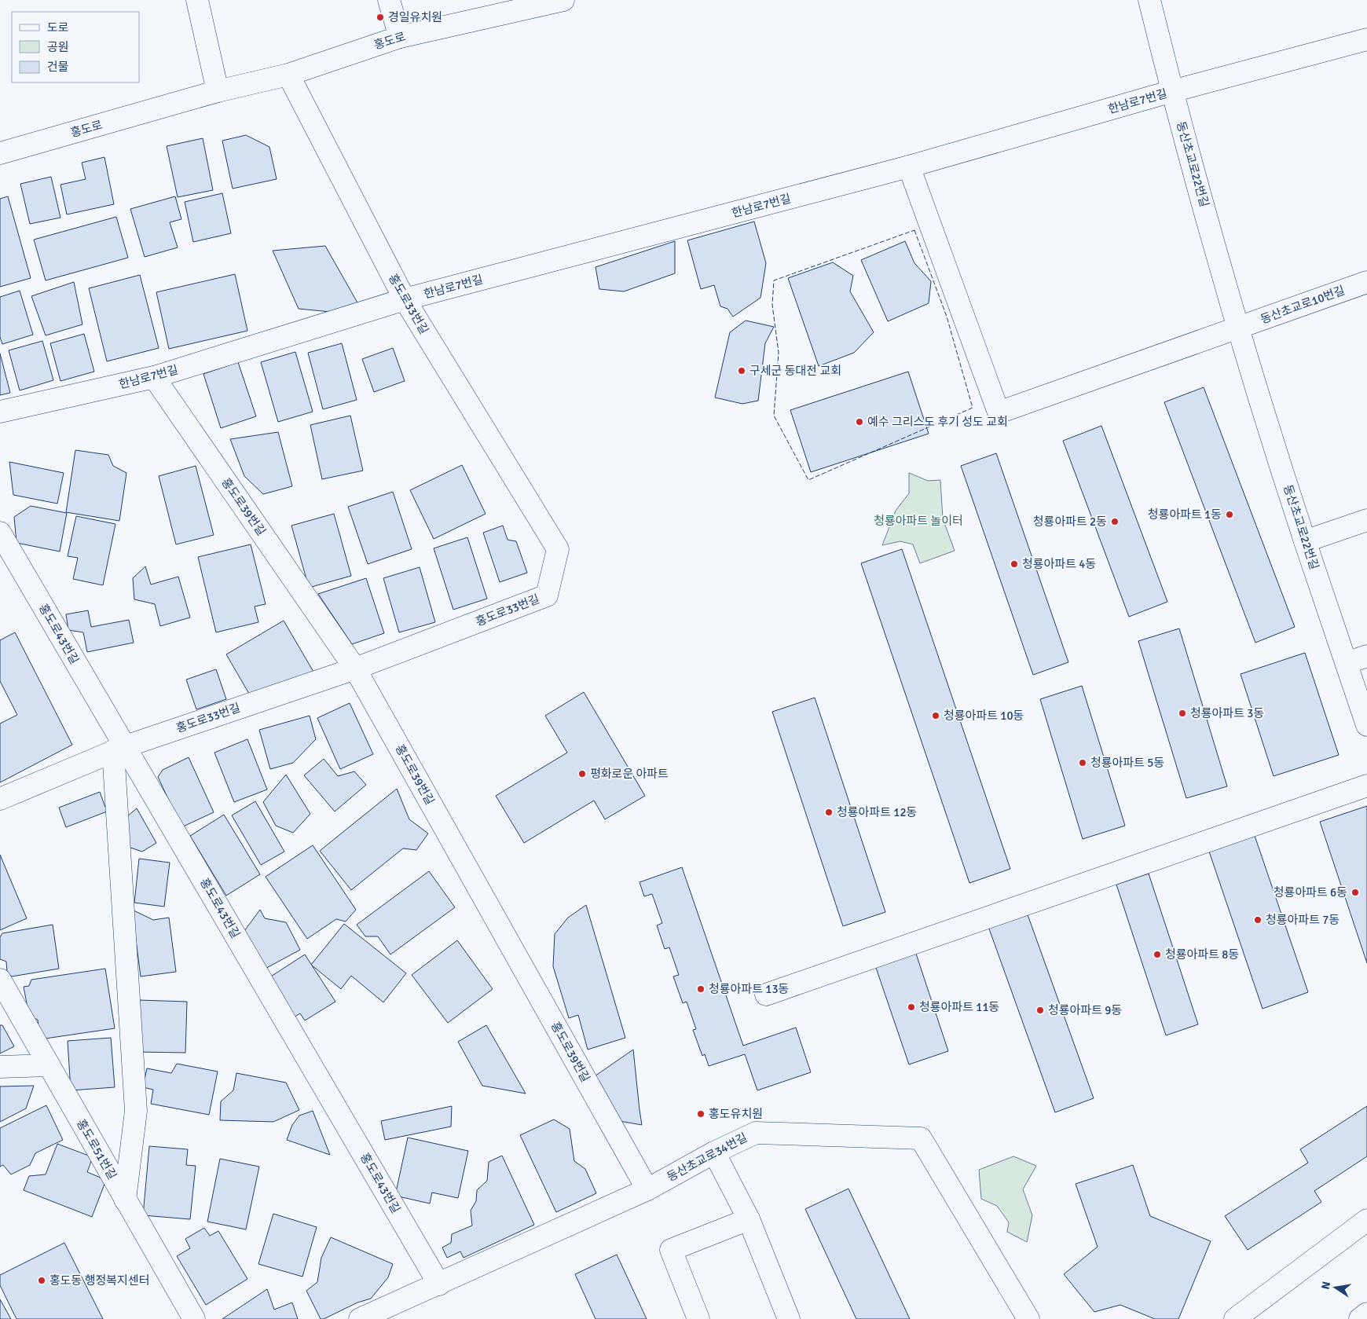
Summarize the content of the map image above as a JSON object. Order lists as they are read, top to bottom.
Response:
{
  "streets": {
    "street": [
      "홍도로",
      "한남로7번길",
      "동산초교로22번길",
      "홍도로33번길",
      "동산초교로10번길",
      "홍도로39번길",
      "홍도로43번길",
      "홍도로51번길",
      "동산초교로34번길"
    ]
  },
  "crossings": [
    ["홍도로", "홍도로33번길"],
    ["한남로7번길", "동산초교로22번길"],
    ["한남로7번길", "홍도로33번길"],
    ["한남로7번길", "홍도로39번길"],
    ["동산초교로22번길", "동산초교로10번길"],
    ["홍도로33번길", "홍도로39번길"],
    ["홍도로33번길", "홍도로43번길"],
    ["홍도로39번길", "동산초교로34번길"],
    ["홍도로43번길", "동산초교로34번길"]
  ],
  "parks": ["청룡아파트 놀이터"],
  "places": [
    "경일유치원",
    "구세군 동대전 교회",
    "예수 그리스도 후기 성도 교회",
    "청룡아파트 1동",
    "청룡아파트 2동",
    "청룡아파트 4동",
    "청룡아파트 3동",
    "청룡아파트 10동",
    "청룡아파트 5동",
    "평화로운 아파트",
    "청룡아파트 12동",
    "청룡아파트 6동",
    "청룡아파트 7동",
    "청룡아파트 8동",
    "청룡아파트 13동",
    "청룡아파트 11동",
    "청룡아파트 9동",
    "홍도유치원",
    "홍도동 행정복지센터"
  ],
  "legend": ["도로", "공원", "건물"],
  "north": "left"
}
